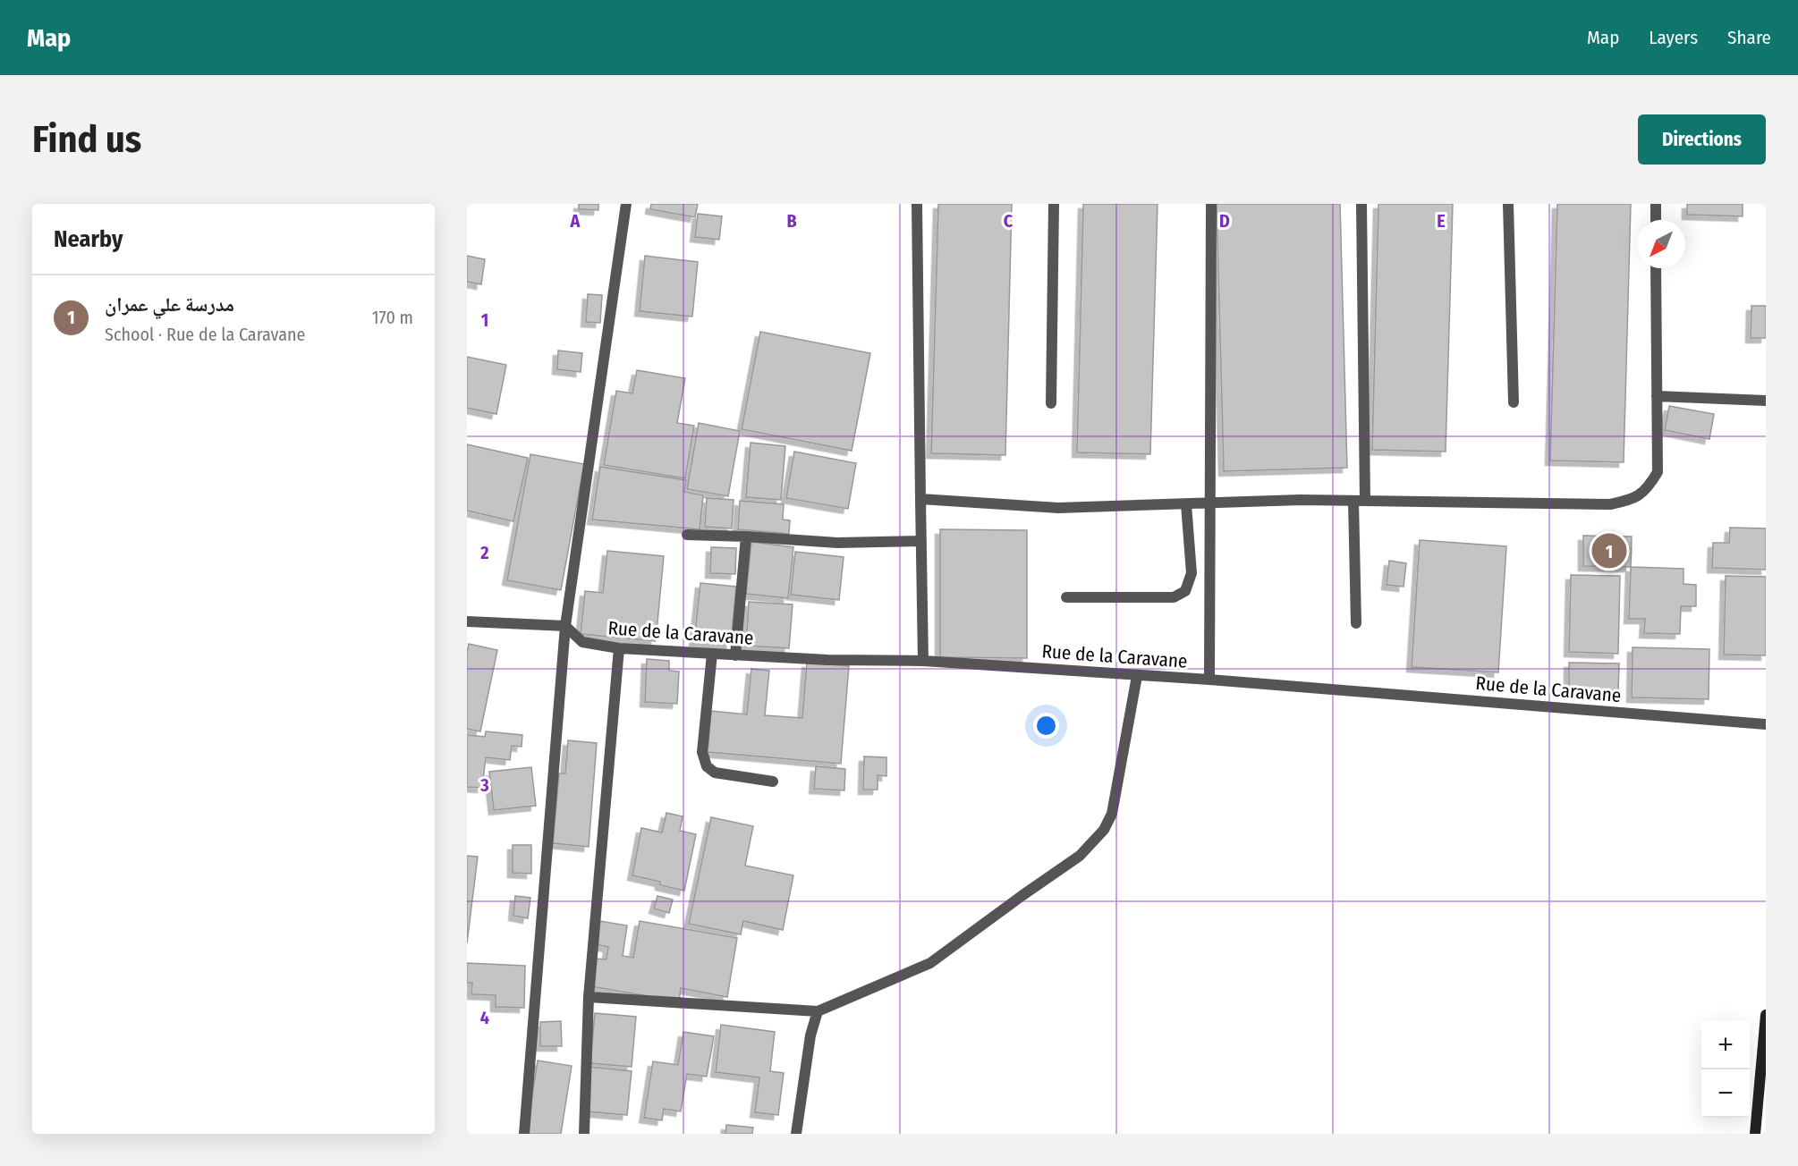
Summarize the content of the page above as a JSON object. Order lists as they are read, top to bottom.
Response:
{
  "streets": {
    "street": ["Rue de la Caravane"]
  },
  "north": "bottom left",
  "page": {
    "header": "Map",
    "nav": ["Map", "Layers", "Share"],
    "buttons": "Directions",
    "title": "Find us",
    "heading": "Nearby",
    "list": [
      {
        "mark": "1",
        "name": "مدرسة علي عمران",
        "note": "School · Rue de la Caravane",
        "value": "170 m"
      }
    ],
    "pins": "1",
    "map_buttons": ["+", "−"]
  },
  "grid": {
    "columns": [
      "A",
      "B",
      "C",
      "D",
      "E"
    ],
    "rows": [
      "1",
      "2",
      "3",
      "4"
    ]
  }
}
